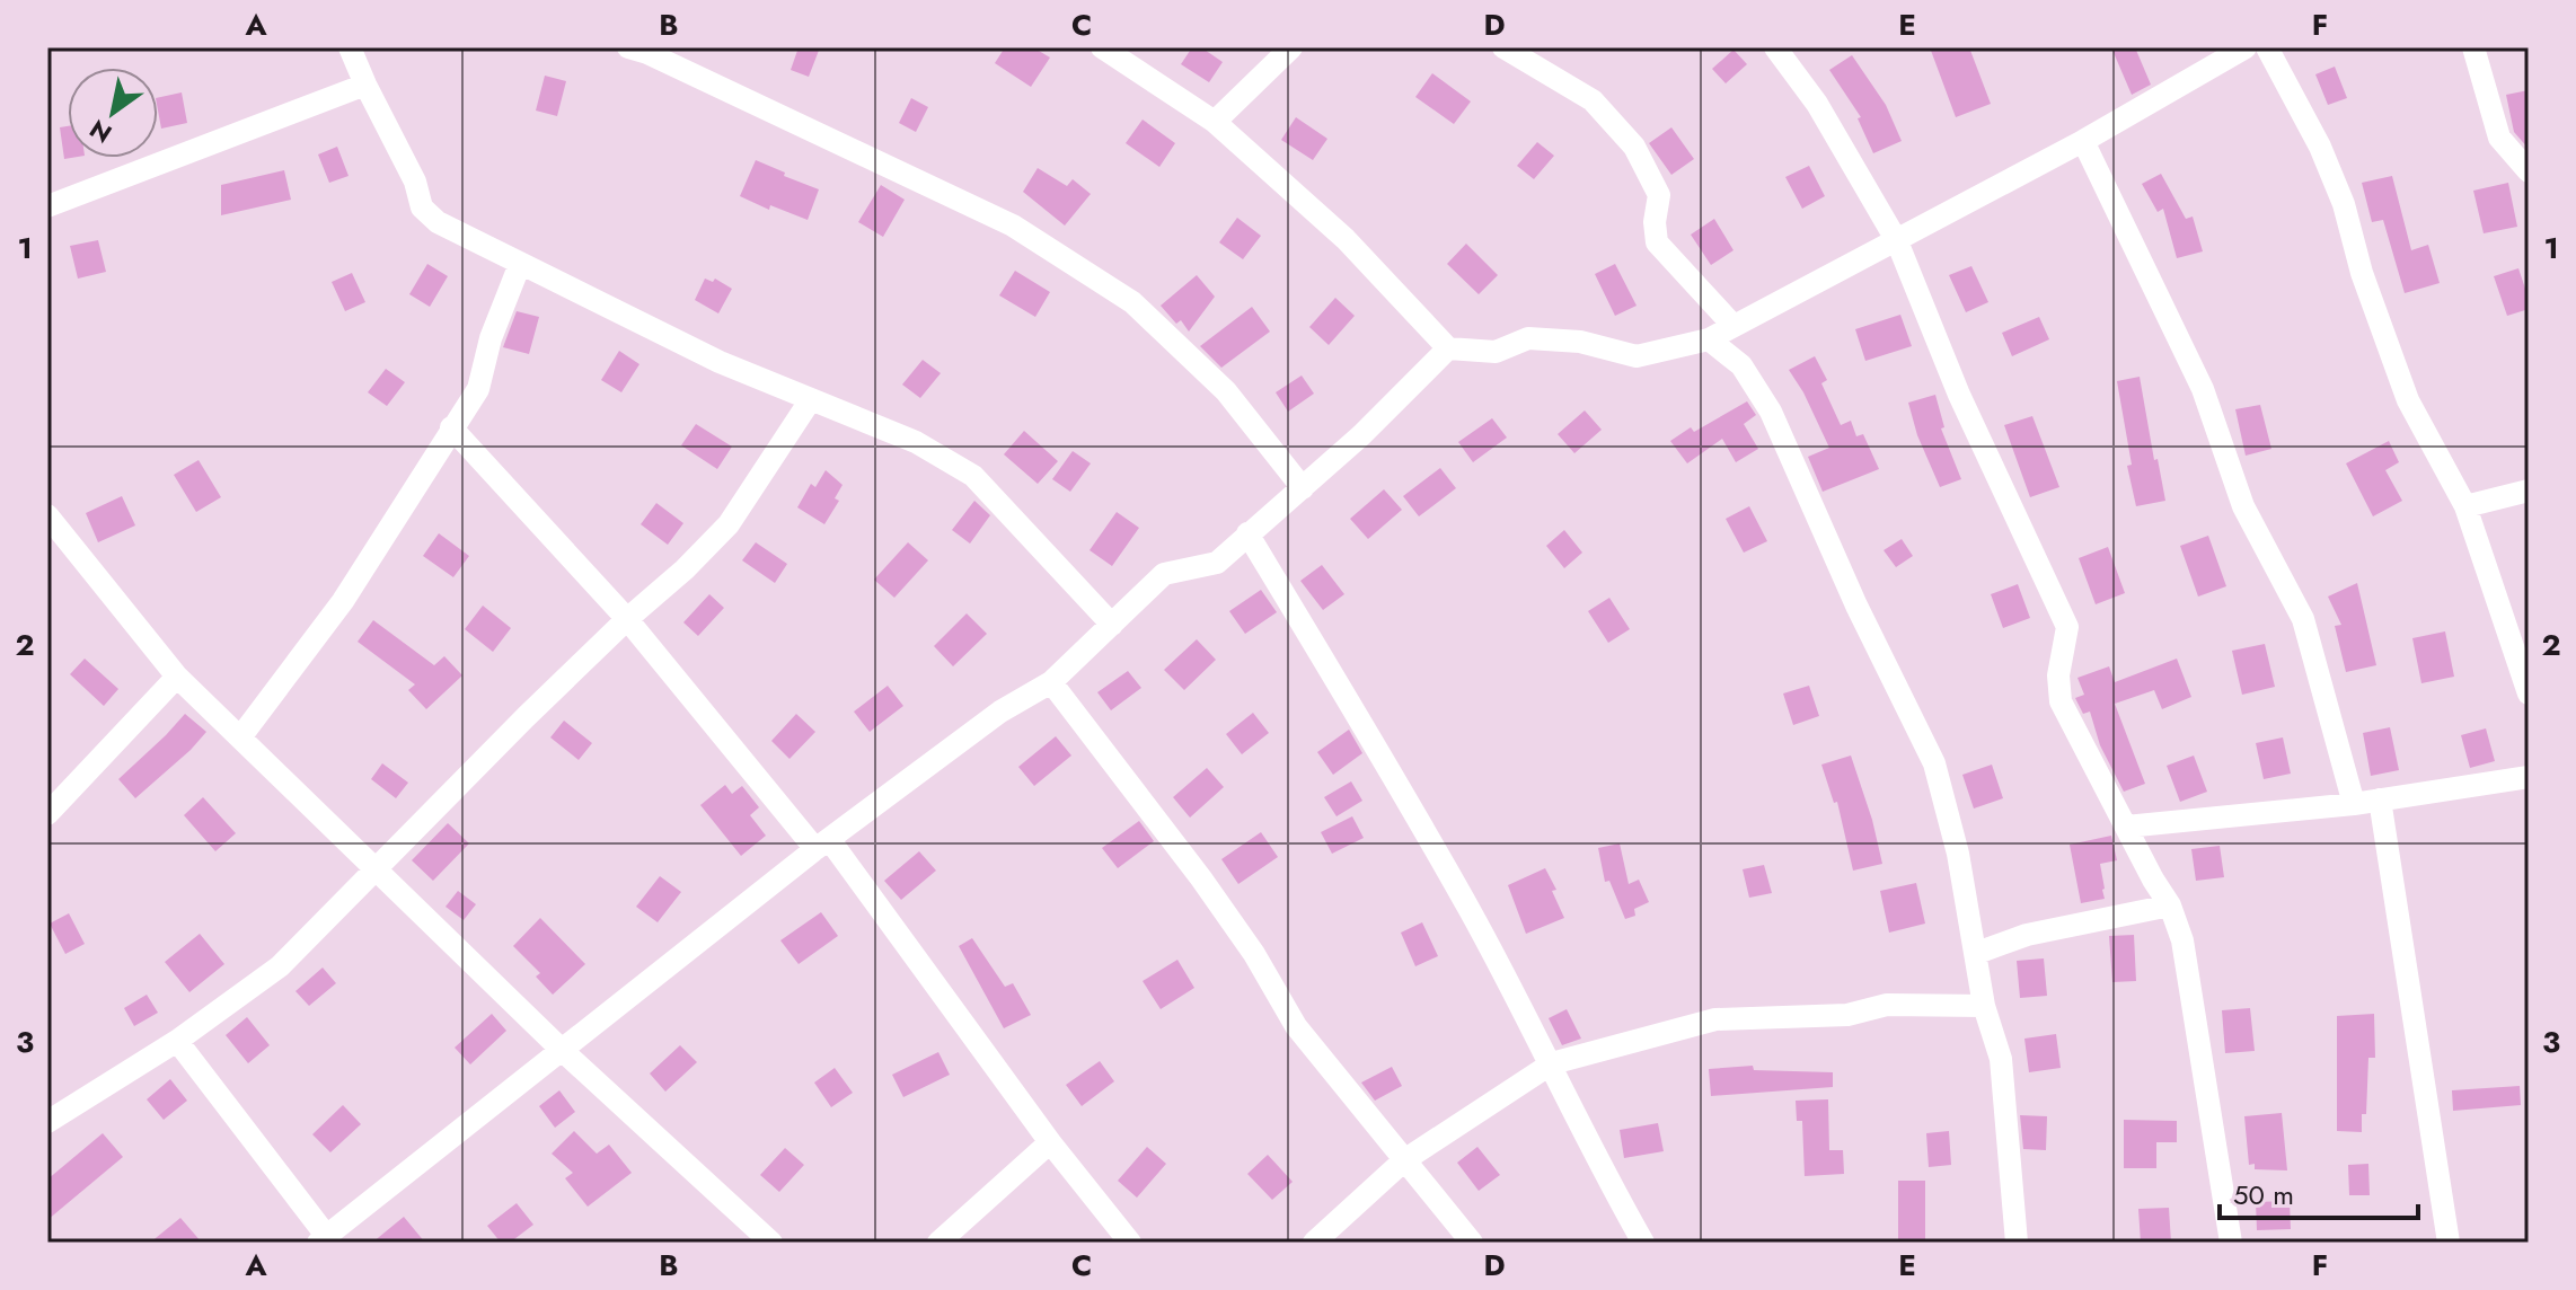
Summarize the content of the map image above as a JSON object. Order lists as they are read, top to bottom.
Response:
{
  "scale_bar": "50 m",
  "north": "bottom left",
  "grid": {
    "columns": [
      "A",
      "B",
      "C",
      "D",
      "E",
      "F"
    ],
    "rows": ["1", "2", "3"]
  }
}
